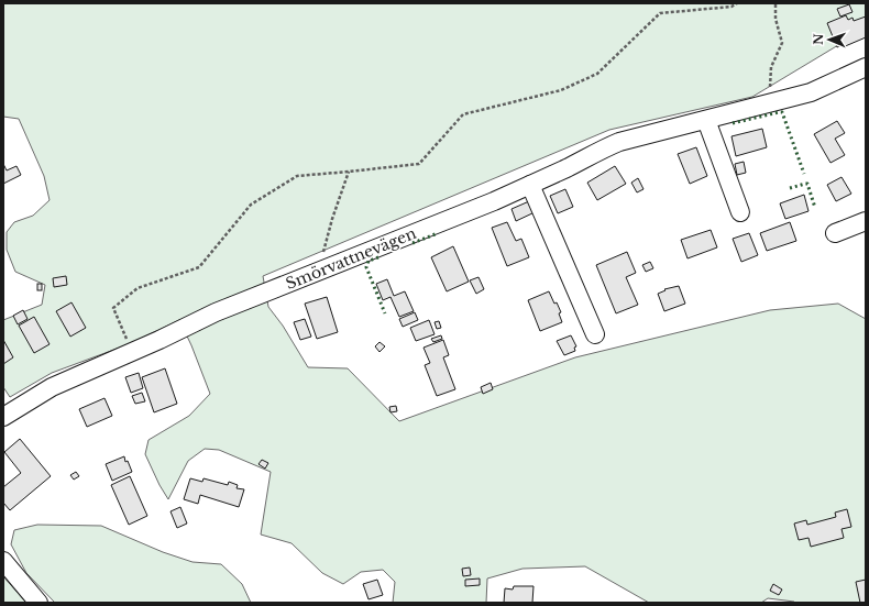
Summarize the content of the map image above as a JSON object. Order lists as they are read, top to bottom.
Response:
{
  "streets": {
    "street": ["Smörvattnevägen"]
  },
  "north": "left"
}
